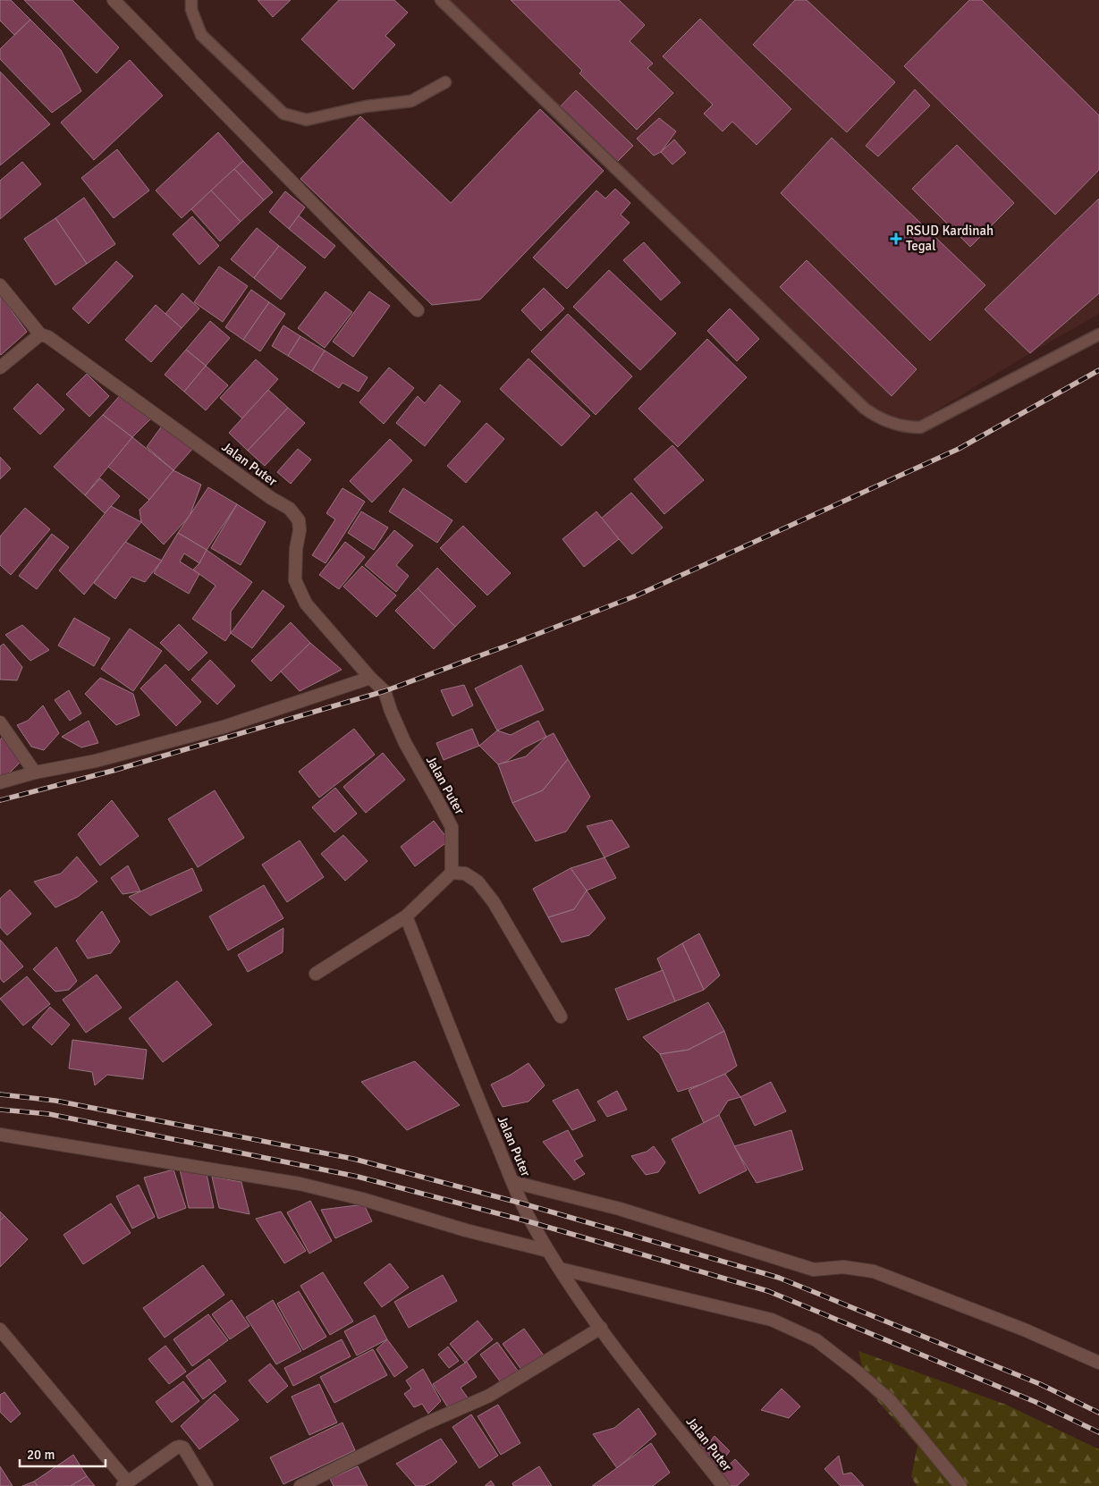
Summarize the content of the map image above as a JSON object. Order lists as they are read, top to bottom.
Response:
{
  "streets": {
    "street": ["Jalan Puter"]
  },
  "places": {
    "health": ["RSUD Kardinah Tegal"]
  },
  "scale_bar": "20 m"
}
